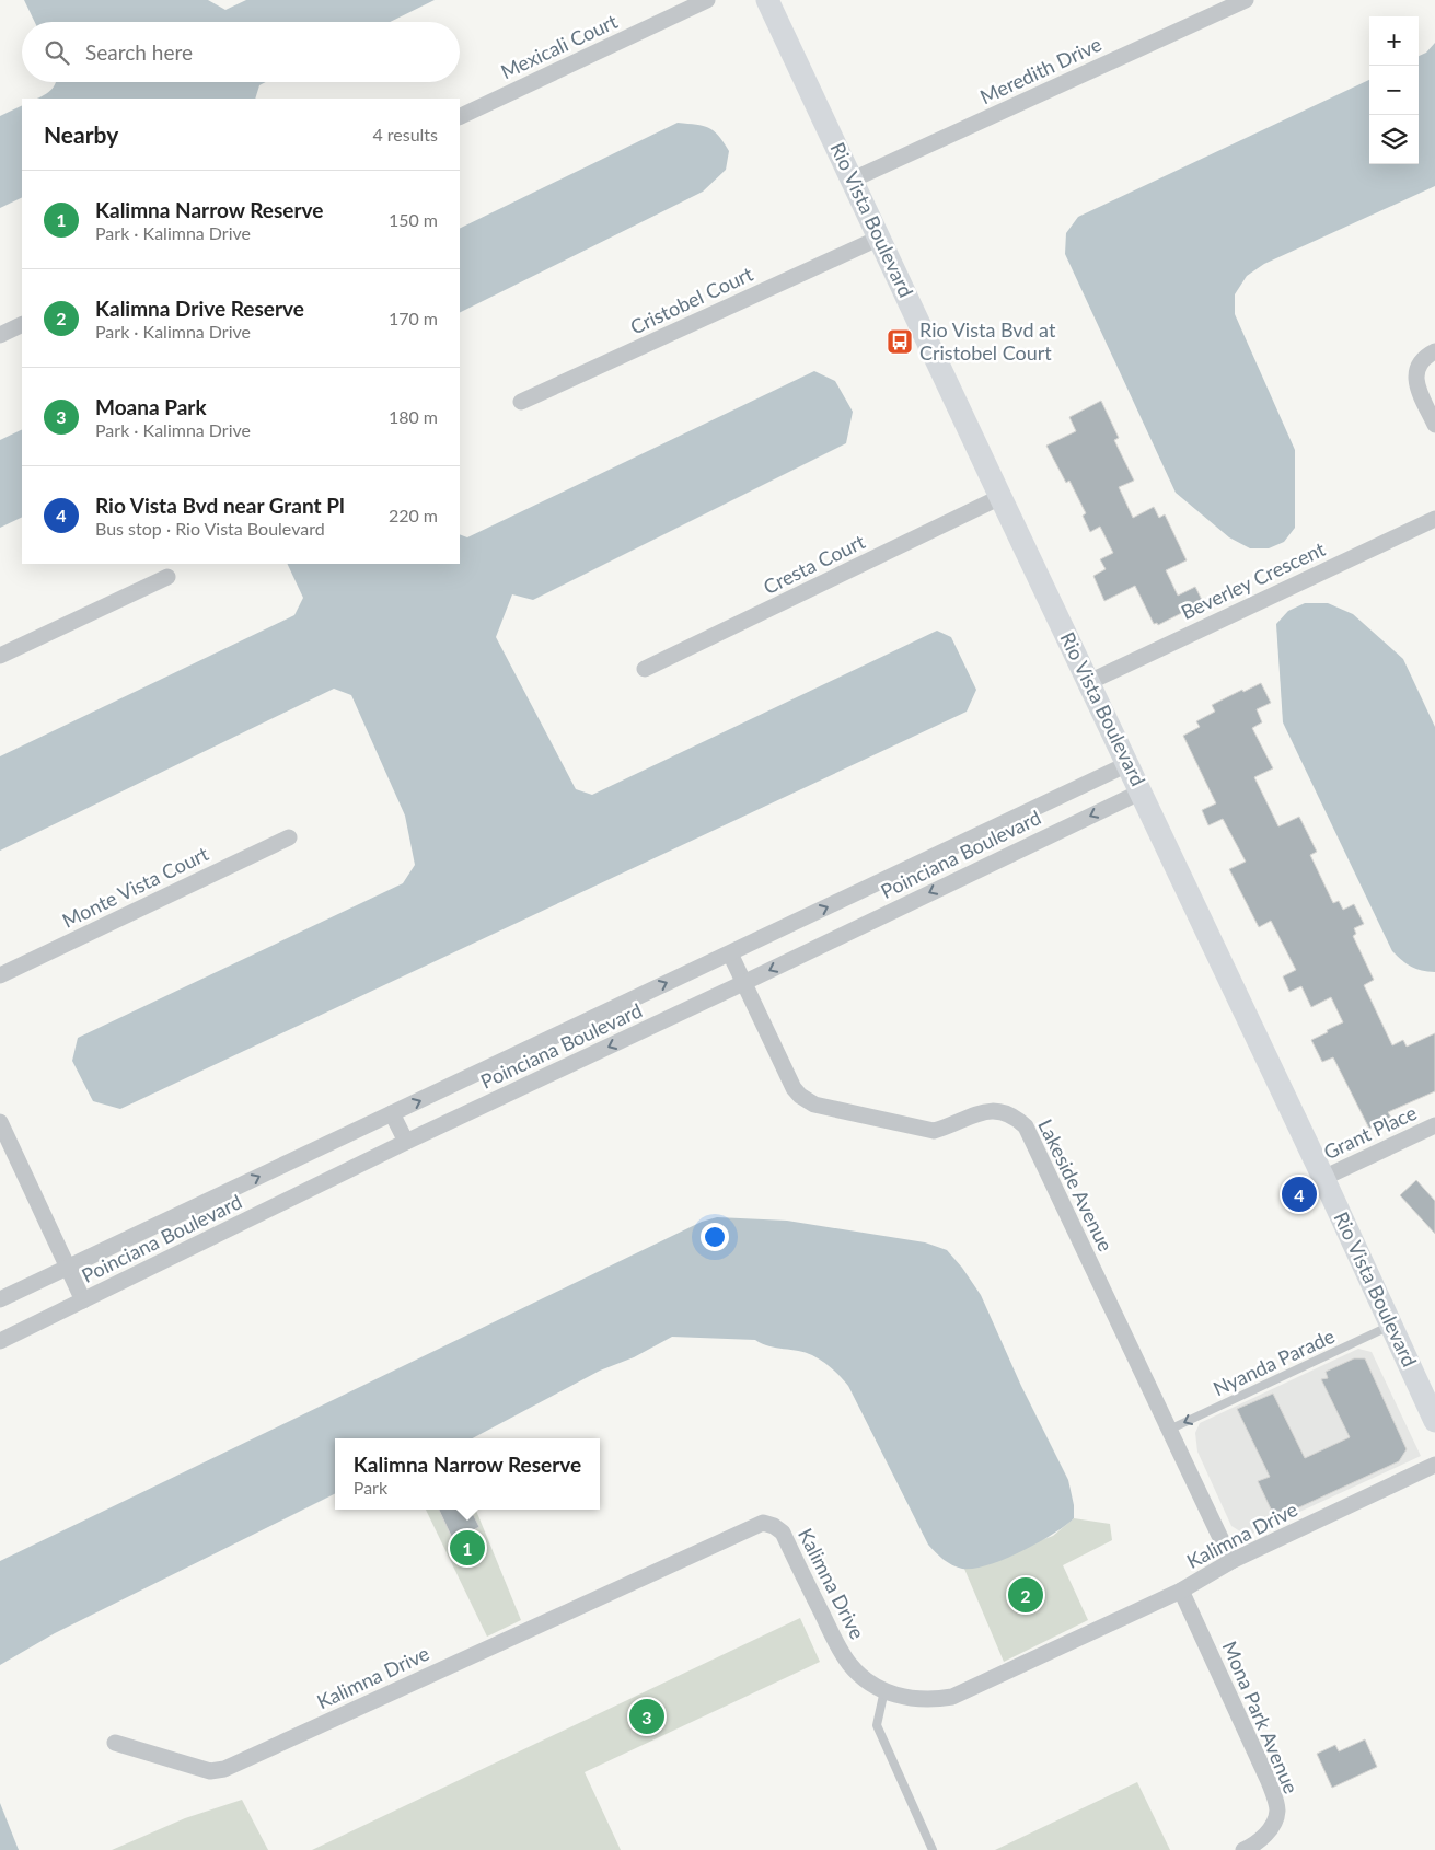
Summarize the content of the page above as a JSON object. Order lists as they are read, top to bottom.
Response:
{
  "streets": {
    "street": [
      "Mexicali Court",
      "Meredith Drive",
      "Rio Vista Boulevard",
      "Cristobel Court",
      "Cresta Court",
      "Beverley Crescent",
      "Poinciana Boulevard",
      "Monte Vista Court",
      "Grant Place",
      "Lakeside Avenue",
      "Kalimna Drive",
      "Mona Park Avenue"
    ],
    "lane": ["Nyanda Parade"]
  },
  "crossings": [
    ["Meredith Drive", "Rio Vista Boulevard"],
    ["Rio Vista Boulevard", "Cristobel Court"],
    ["Rio Vista Boulevard", "Cresta Court"],
    ["Rio Vista Boulevard", "Beverley Crescent"],
    ["Rio Vista Boulevard", "Poinciana Boulevard"],
    ["Rio Vista Boulevard", "Grant Place"],
    ["Rio Vista Boulevard", "Nyanda Parade"],
    ["Poinciana Boulevard", "Lakeside Avenue"],
    ["Lakeside Avenue", "Nyanda Parade"],
    ["Lakeside Avenue", "Kalimna Drive"],
    ["Kalimna Drive", "Mona Park Avenue"]
  ],
  "one_way": ["Nyanda Parade"],
  "places": {
    "bus stop": ["Rio Vista Bvd at Cristobel Court"]
  },
  "page": {
    "map_buttons": ["+", "−"],
    "search": "Search here",
    "heading": ["Nearby", "4 results"],
    "list": [
      {
        "mark": "1",
        "name": "Kalimna Narrow Reserve",
        "note": "Park · Kalimna Drive",
        "value": "150 m"
      },
      {
        "mark": "2",
        "name": "Kalimna Drive Reserve",
        "note": "Park · Kalimna Drive",
        "value": "170 m"
      },
      {
        "mark": "3",
        "name": "Moana Park",
        "note": "Park · Kalimna Drive",
        "value": "180 m"
      },
      {
        "mark": "4",
        "name": "Rio Vista Bvd near Grant Pl",
        "note": "Bus stop · Rio Vista Boulevard",
        "value": "220 m"
      }
    ],
    "pins": [
      "4",
      "1",
      "2",
      "3"
    ],
    "popup": ["Kalimna Narrow Reserve", "Park"]
  }
}
